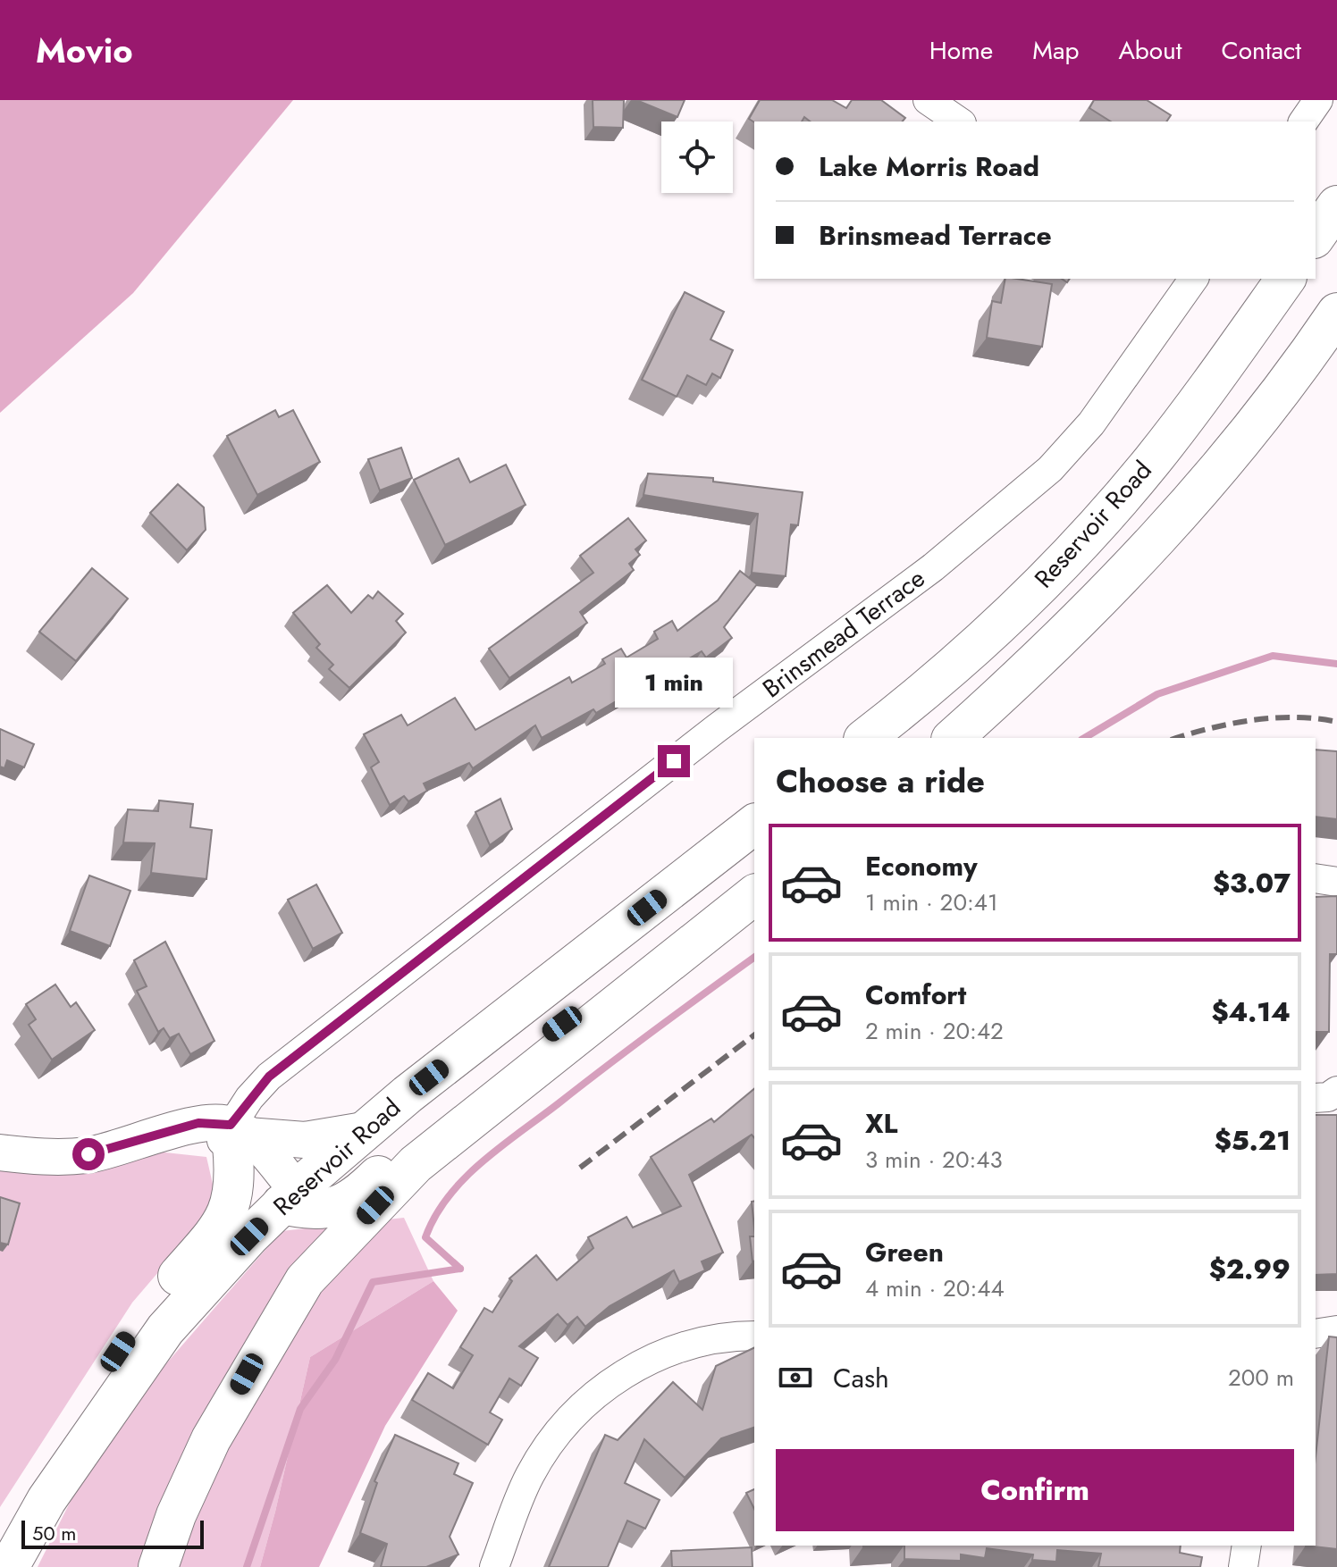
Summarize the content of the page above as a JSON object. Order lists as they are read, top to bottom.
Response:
{
  "streets": {
    "main road": ["Reservoir Road"],
    "street": ["Brinsmead Terrace"]
  },
  "scale_bar": "50 m",
  "page": {
    "header": "Movio",
    "nav": [
      "Home",
      "Map",
      "About",
      "Contact"
    ],
    "banner": ["Lake Morris Road", "Brinsmead Terrace"],
    "bubble": "1 min",
    "heading": "Choose a ride",
    "list": [
      {
        "name": "Economy",
        "note": "1 min · 20:41",
        "value": "$3.07"
      },
      {
        "name": "Comfort",
        "note": "2 min · 20:42",
        "value": "$4.14"
      },
      {
        "name": "XL",
        "note": "3 min · 20:43",
        "value": "$5.21"
      },
      {
        "name": "Green",
        "note": "4 min · 20:44",
        "value": "$2.99"
      }
    ],
    "pay": ["Cash", "200 m"],
    "buttons": "Confirm",
    "scale": "50 m"
  }
}
